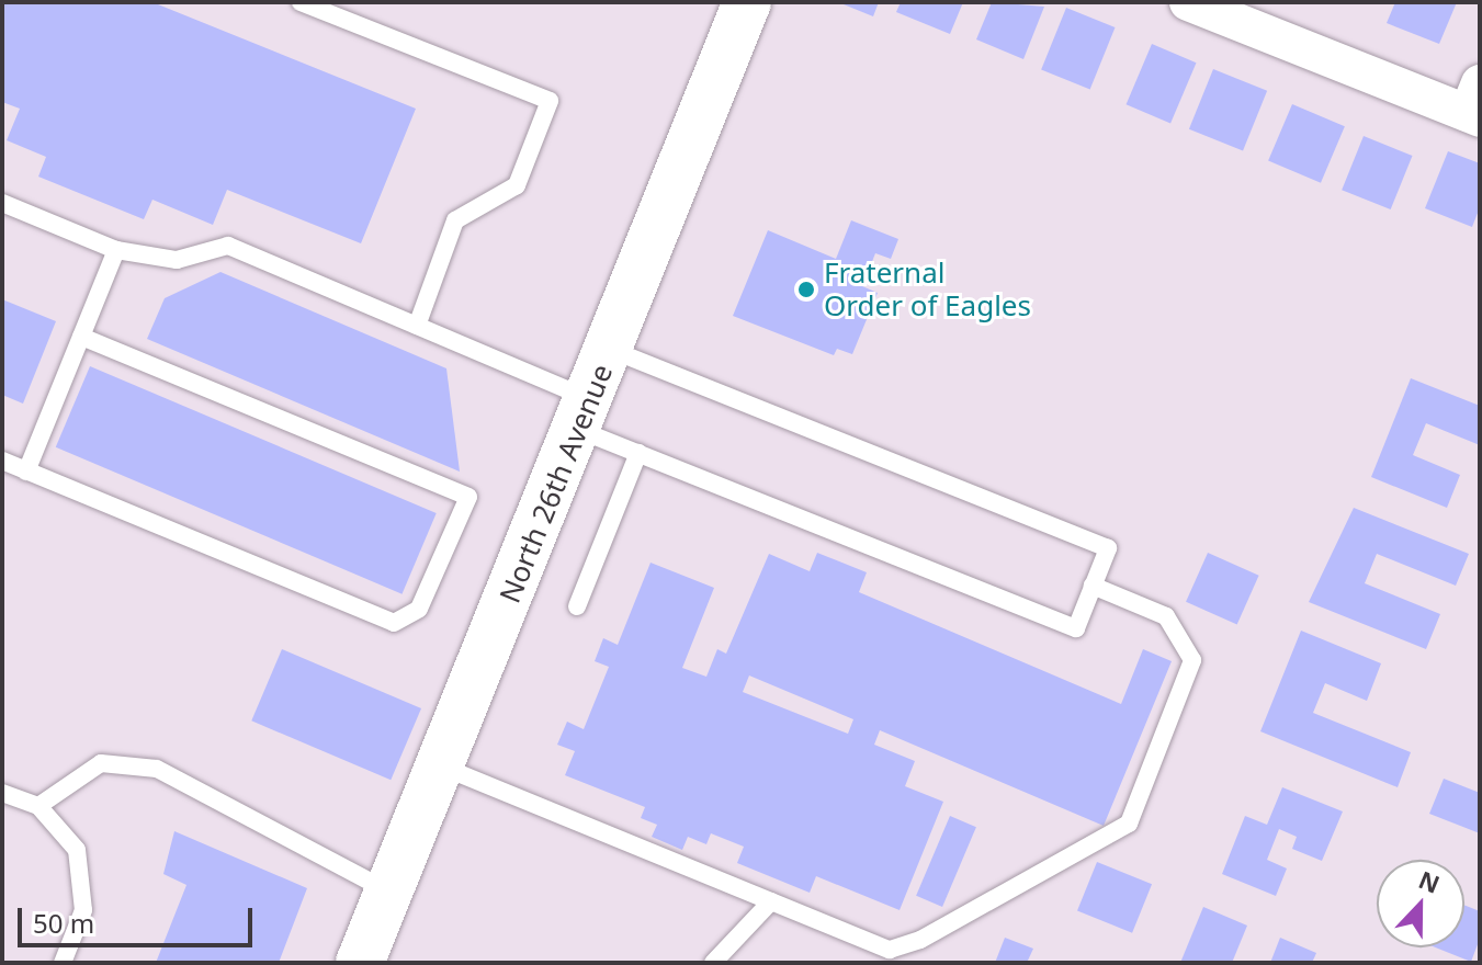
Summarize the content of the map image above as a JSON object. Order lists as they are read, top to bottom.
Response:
{
  "streets": {
    "street": ["North 26th Avenue"]
  },
  "places": ["Fraternal Order of Eagles"],
  "scale_bar": "50 m",
  "north": "top"
}
